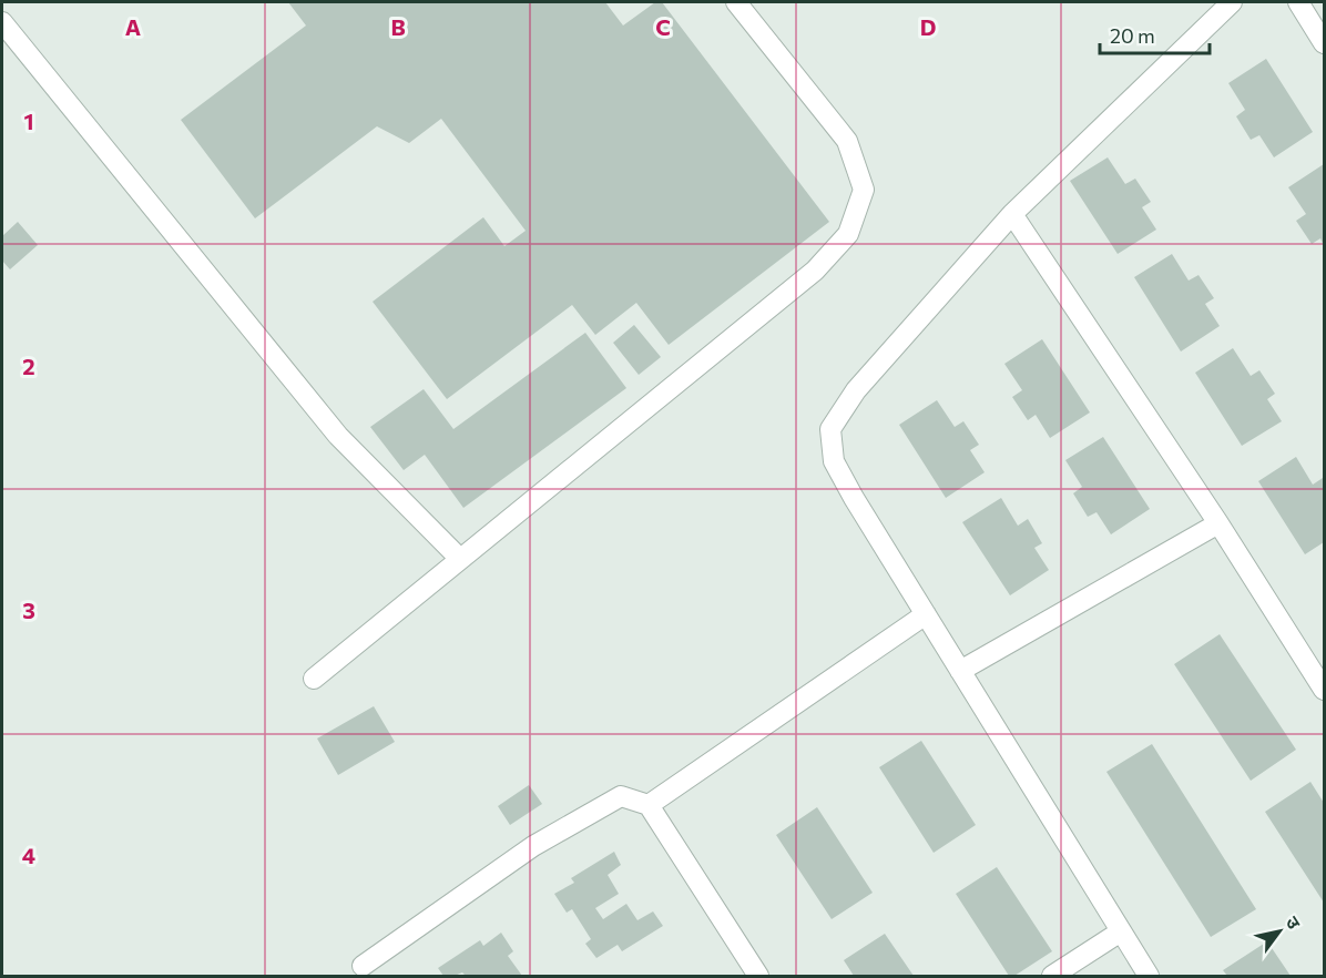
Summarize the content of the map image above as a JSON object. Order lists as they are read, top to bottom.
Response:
{
  "scale_bar": "20 m",
  "north": "top right",
  "grid": {
    "columns": [
      "A",
      "B",
      "C",
      "D"
    ],
    "rows": [
      "1",
      "2",
      "3",
      "4"
    ]
  }
}
